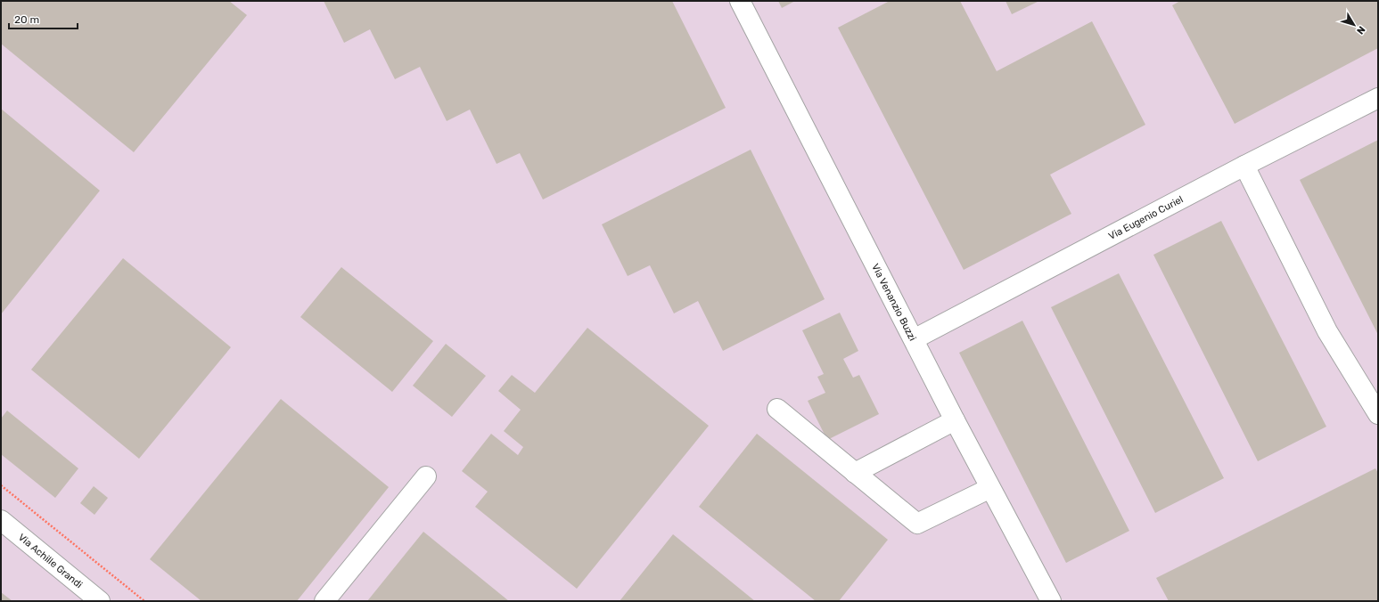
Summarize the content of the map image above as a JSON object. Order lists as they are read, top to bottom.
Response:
{
  "streets": {
    "street": ["Via Eugenio Curiel", "Via Venanzio Buzzi", "Via Achille Grandi"]
  },
  "crossings": [
    ["Via Eugenio Curiel", "Via Venanzio Buzzi"]
  ],
  "scale_bar": "20 m",
  "north": "bottom right"
}
